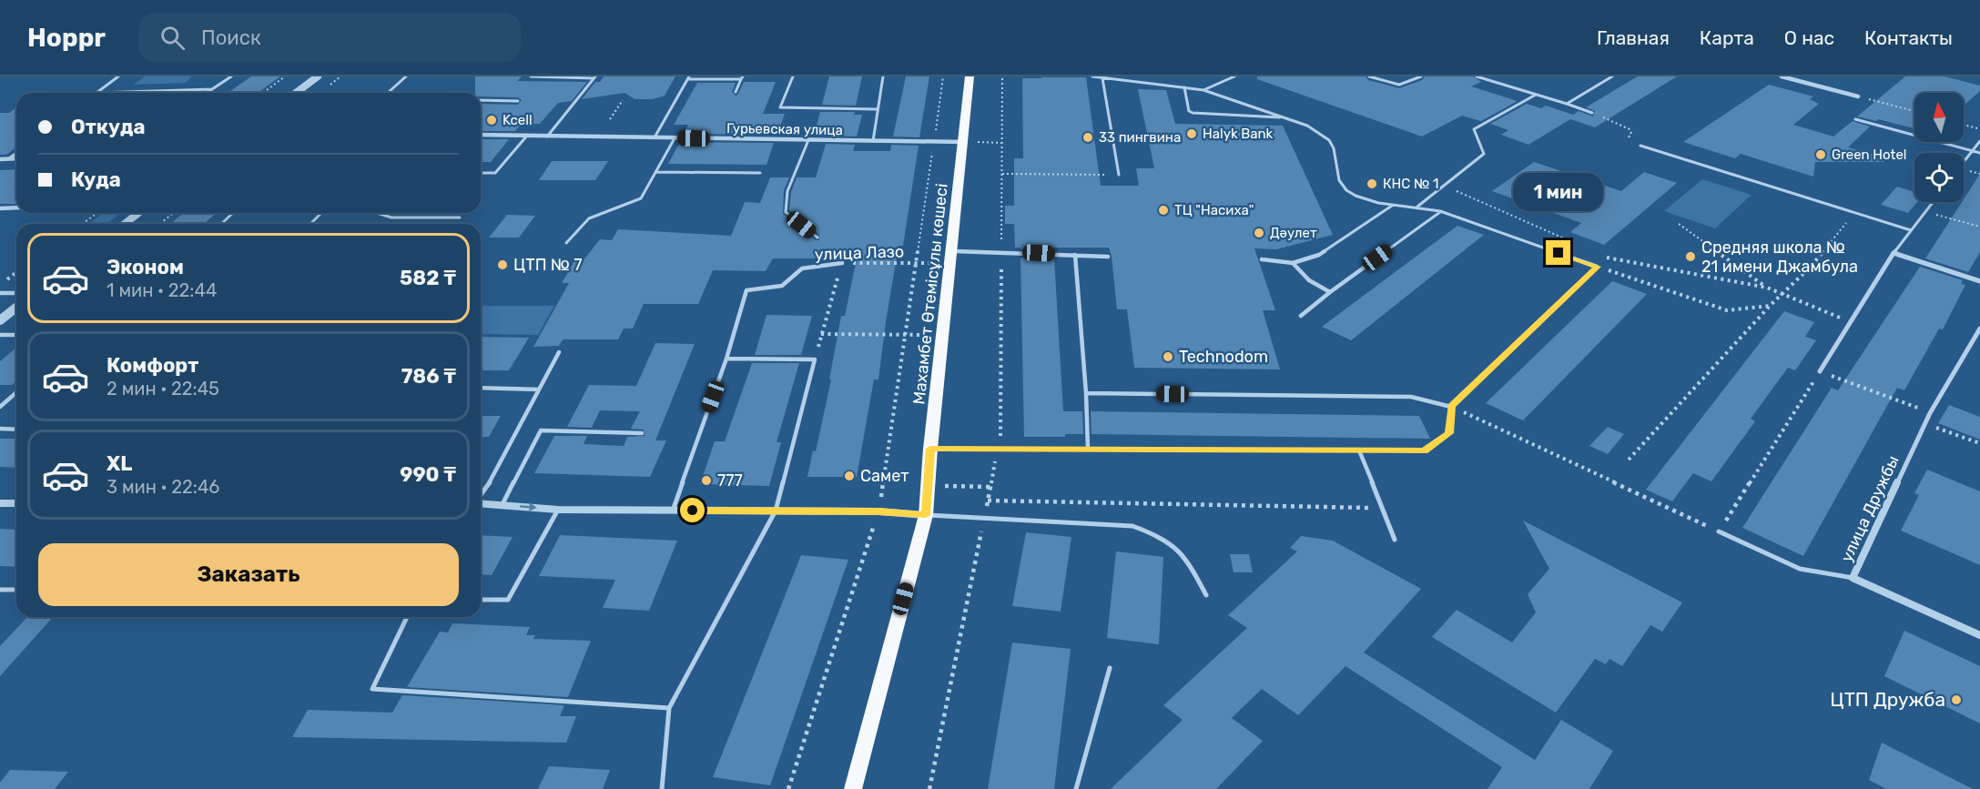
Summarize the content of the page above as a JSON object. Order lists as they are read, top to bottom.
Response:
{
  "streets": {
    "main road": ["Махамбет Өтемісұлы көшесі"],
    "street": ["Гурьевская улица", "улица Дружбы"],
    "lane": ["улица Лазо"]
  },
  "crossings": [
    ["Гурьевская улица", "Махамбет Өтемісұлы көшесі"],
    ["улица Лазо", "Махамбет Өтемісұлы көшесі"]
  ],
  "places": [
    "Kcell",
    "Halyk Bank",
    "33 пингвина",
    "Green Hotel",
    "КНС № 1",
    "ТЦ \"Насиха\"",
    "Дәулет",
    "Средняя школа № 21 имени Джамбула",
    "ЦТП № 7",
    "Technodom",
    "Самет",
    "777",
    "ЦТП Дружба"
  ],
  "north": "top",
  "page": {
    "header": "Hoppr",
    "search": "Поиск",
    "nav": [
      "Главная",
      "Карта",
      "О нас",
      "Контакты"
    ],
    "banner": ["Откуда", "Куда"],
    "bubble": "1 мин",
    "list": [
      {
        "name": "Эконом",
        "note": "1 мин · 22:44",
        "value": "582 ₸"
      },
      {
        "name": "Комфорт",
        "note": "2 мин · 22:45",
        "value": "786 ₸"
      },
      {
        "name": "XL",
        "note": "3 мин · 22:46",
        "value": "990 ₸"
      }
    ],
    "buttons": "Заказать"
  }
}
